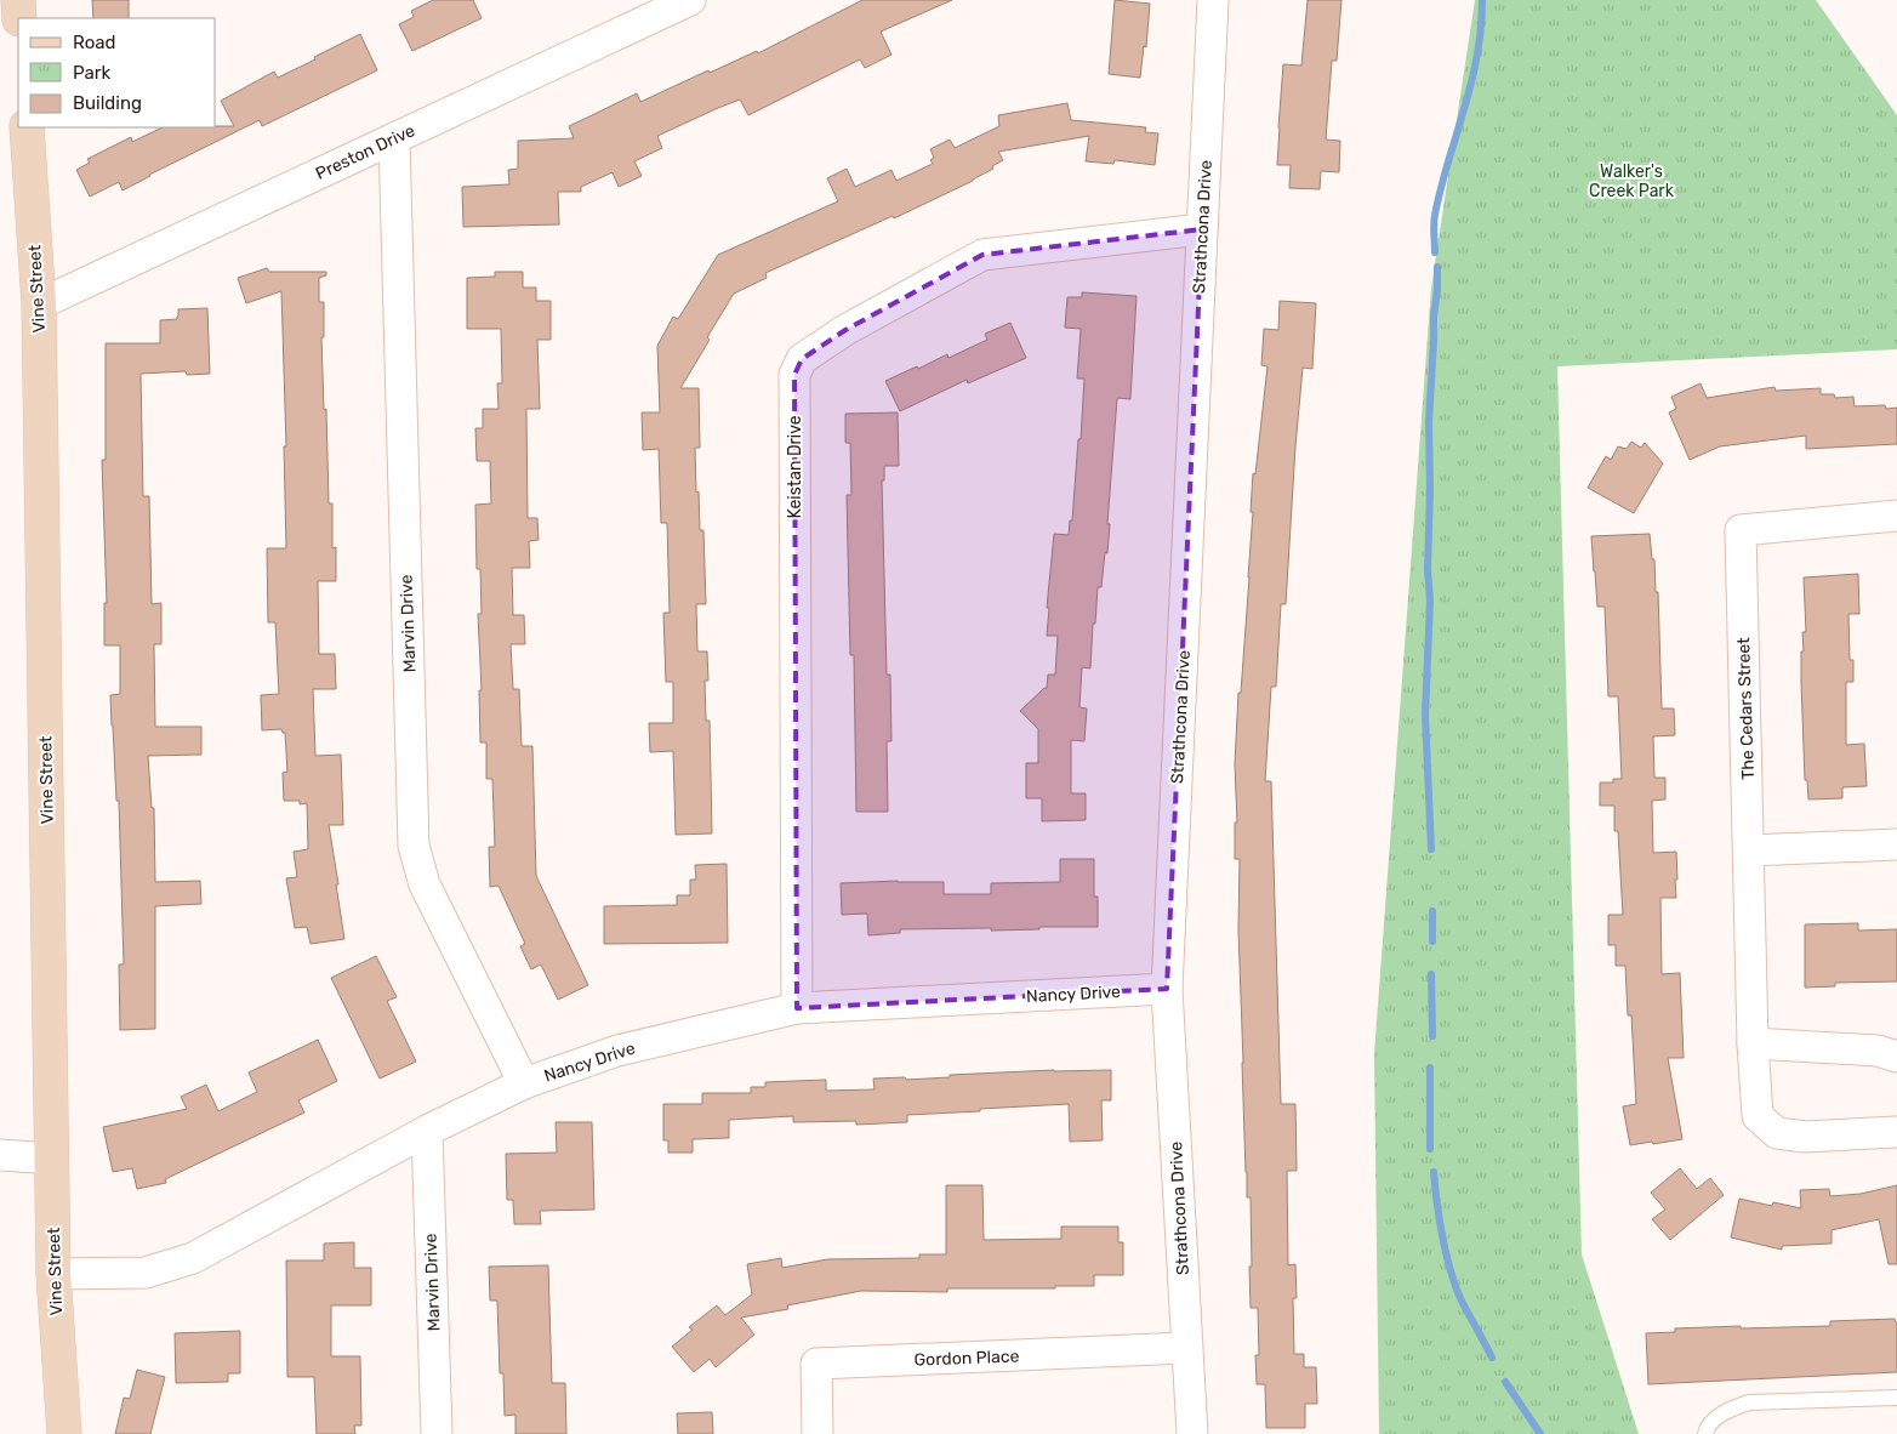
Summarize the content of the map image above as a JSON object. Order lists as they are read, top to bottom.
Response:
{
  "streets": {
    "street": [
      "Preston Drive",
      "Strathcona Drive",
      "Vine Street",
      "Keistan Drive",
      "Marvin Drive",
      "The Cedars Street",
      "Nancy Drive",
      "Gordon Place"
    ]
  },
  "crossings": [
    ["Preston Drive", "Vine Street"],
    ["Preston Drive", "Marvin Drive"],
    ["Strathcona Drive", "Keistan Drive"],
    ["Strathcona Drive", "Nancy Drive"],
    ["Strathcona Drive", "Gordon Place"],
    ["Vine Street", "Nancy Drive"],
    ["Keistan Drive", "Nancy Drive"],
    ["Marvin Drive", "Nancy Drive"]
  ],
  "parks": ["Walker's Creek Park"],
  "legend": ["Road", "Park", "Building"]
}
